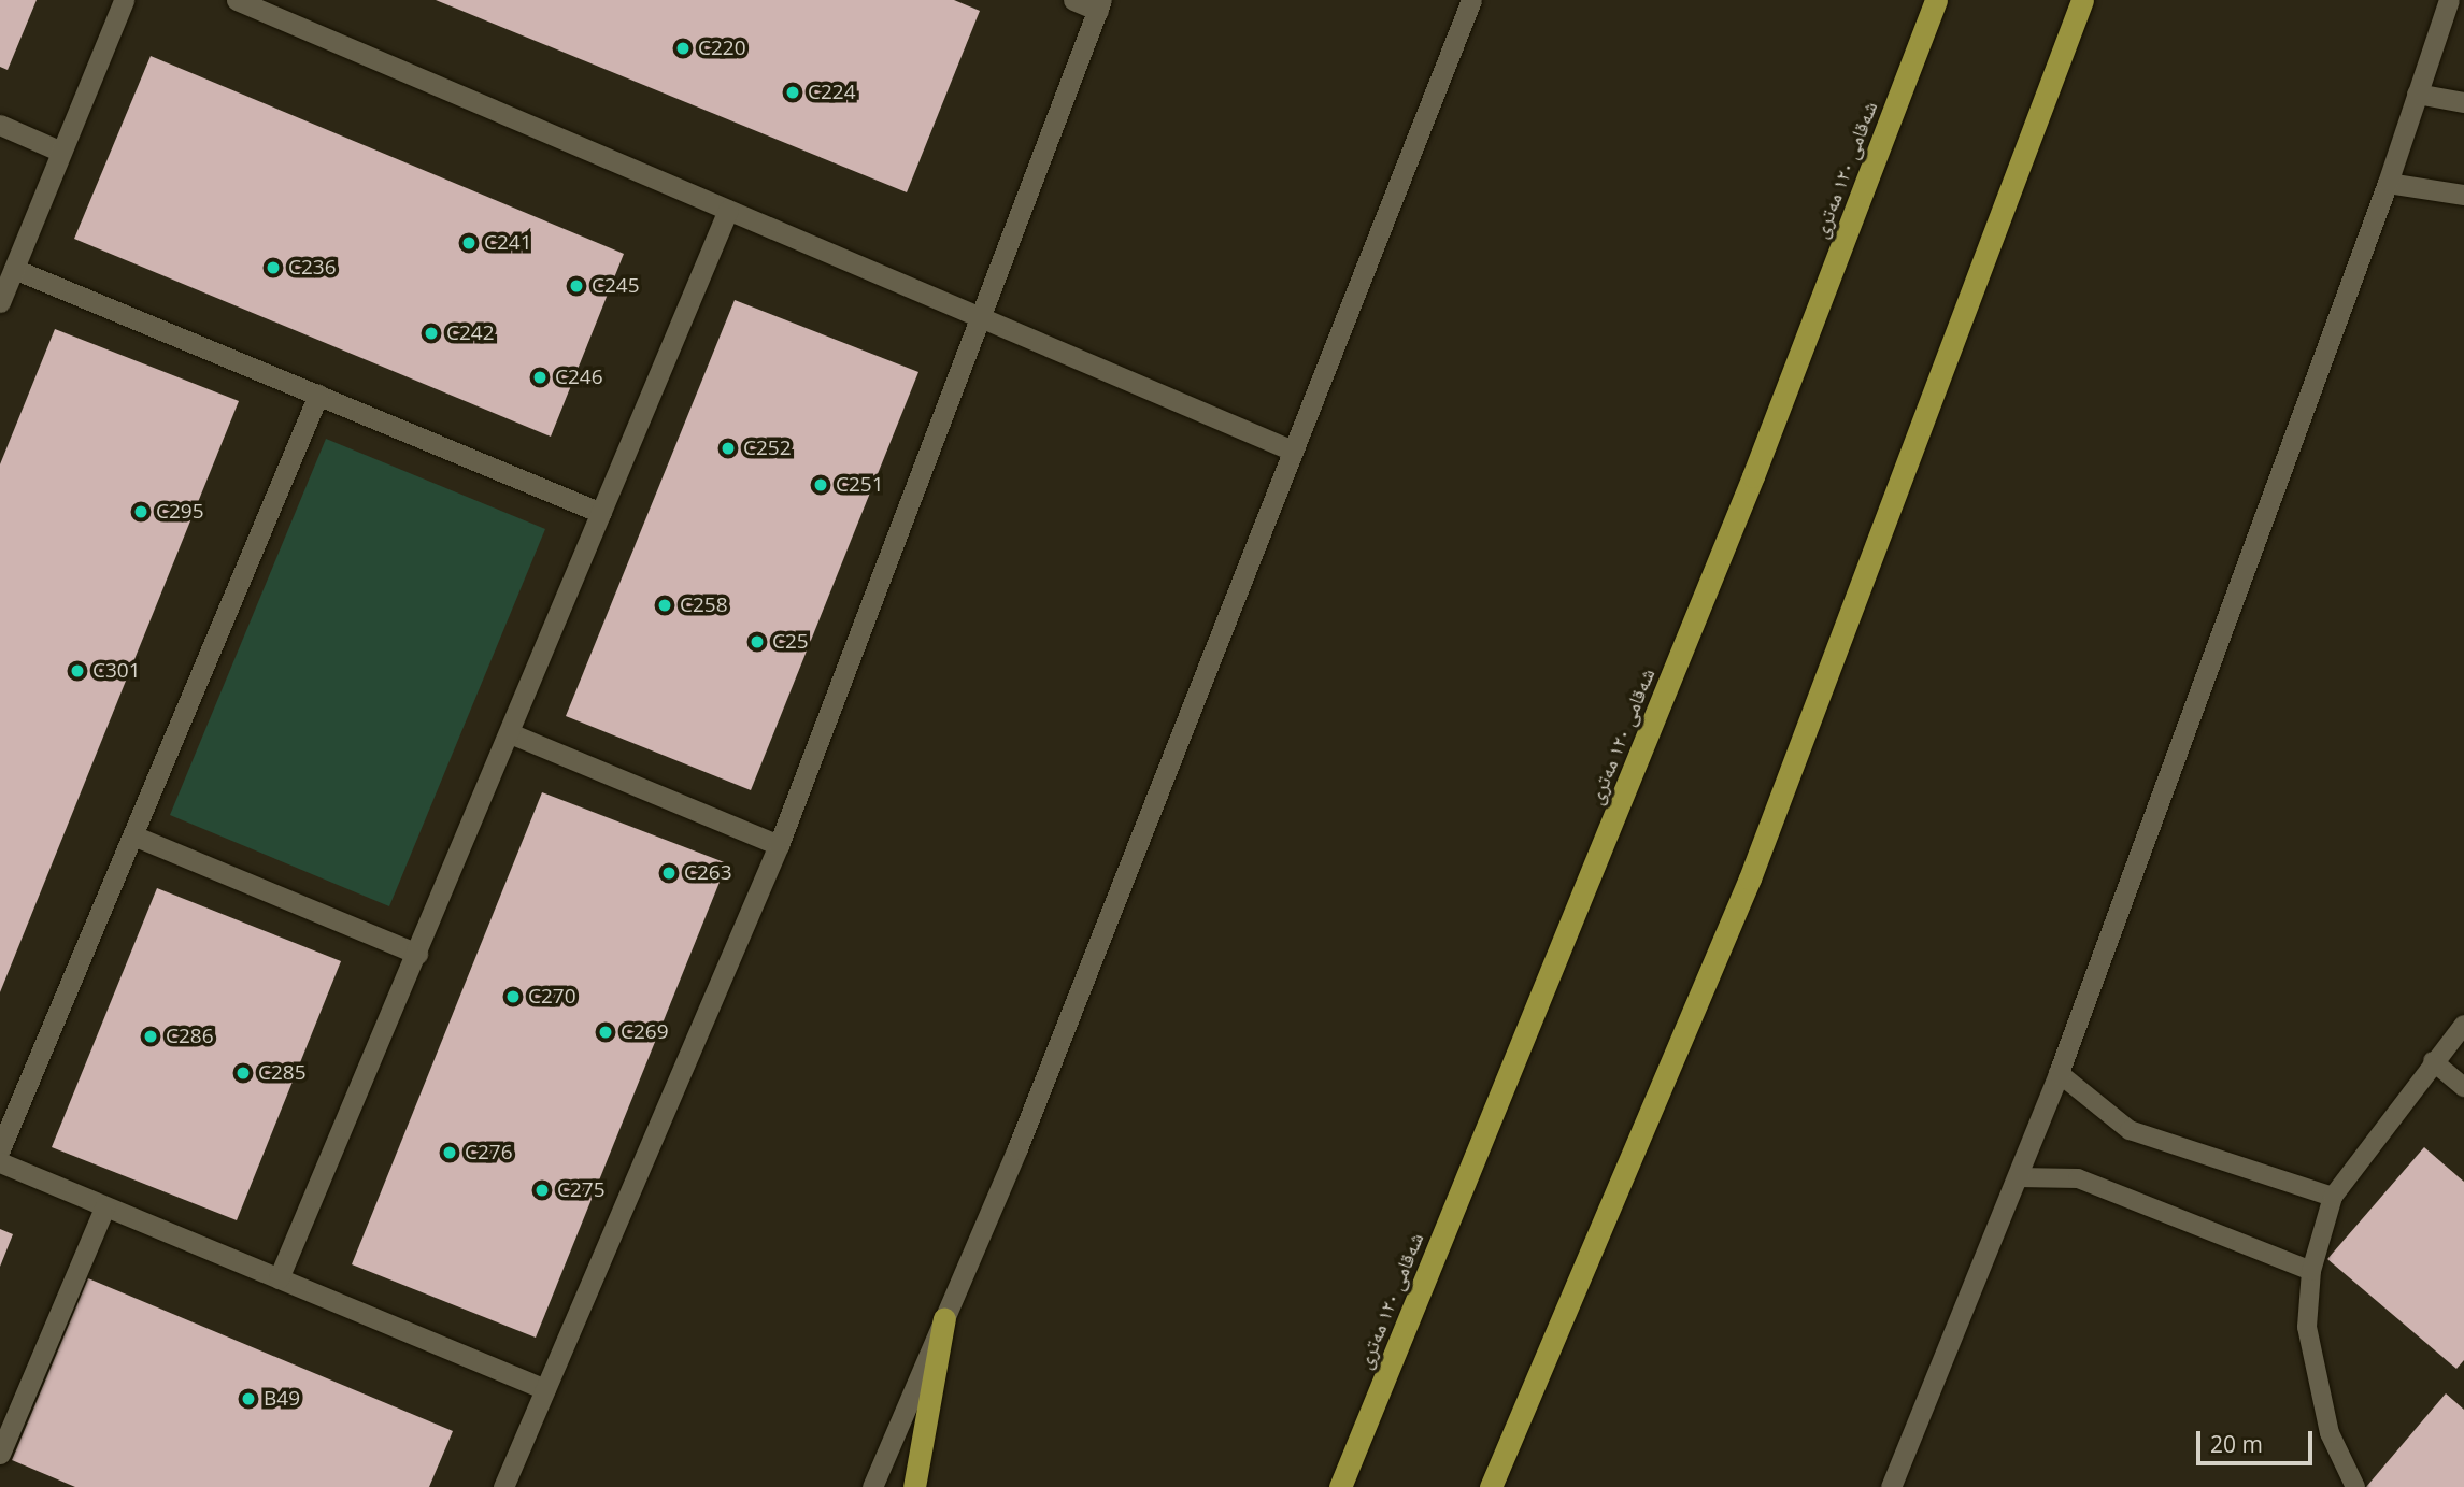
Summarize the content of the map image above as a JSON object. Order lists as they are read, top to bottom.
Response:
{
  "streets": {
    "highway": ["شەقامی ١٢٠ مەتری"]
  },
  "places": [
    "C220",
    "C224",
    "C241",
    "C236",
    "C245",
    "C242",
    "C246",
    "C252",
    "C251",
    "C295",
    "C258",
    "C25",
    "C301",
    "C263",
    "C270",
    "C269",
    "C286",
    "C285",
    "C276",
    "C275",
    "B49"
  ],
  "scale_bar": "20 m"
}
